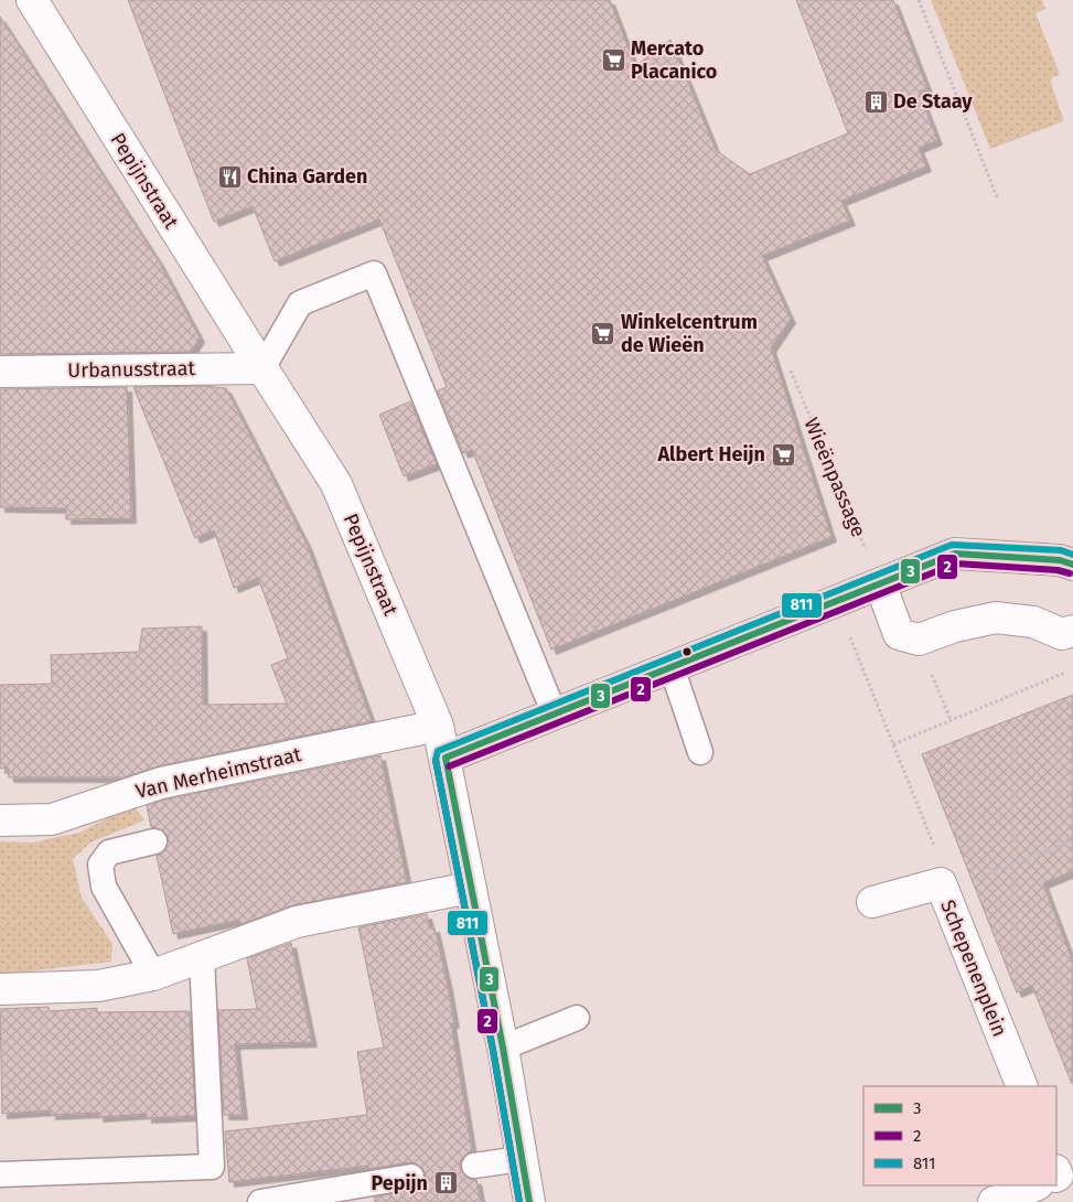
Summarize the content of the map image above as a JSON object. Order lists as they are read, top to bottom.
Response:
{
  "streets": {
    "street": [
      "Pepijnstraat",
      "Urbanusstraat",
      "Van Merheimstraat",
      "Schepenenplein"
    ],
    "path": ["Wieënpassage"]
  },
  "crossings": [
    ["Pepijnstraat", "Urbanusstraat"],
    ["Pepijnstraat", "Van Merheimstraat"]
  ],
  "places": {
    "supermarket": ["Mercato Placanico", "Winkelcentrum de Wieën", "Albert Heijn"],
    "building": ["De Staay", "Pepijn"],
    "restaurant": ["China Garden"]
  },
  "lines": ["transit line 811", "transit line 3", "transit line 2"],
  "legend": ["3", "2", "811"]
}
